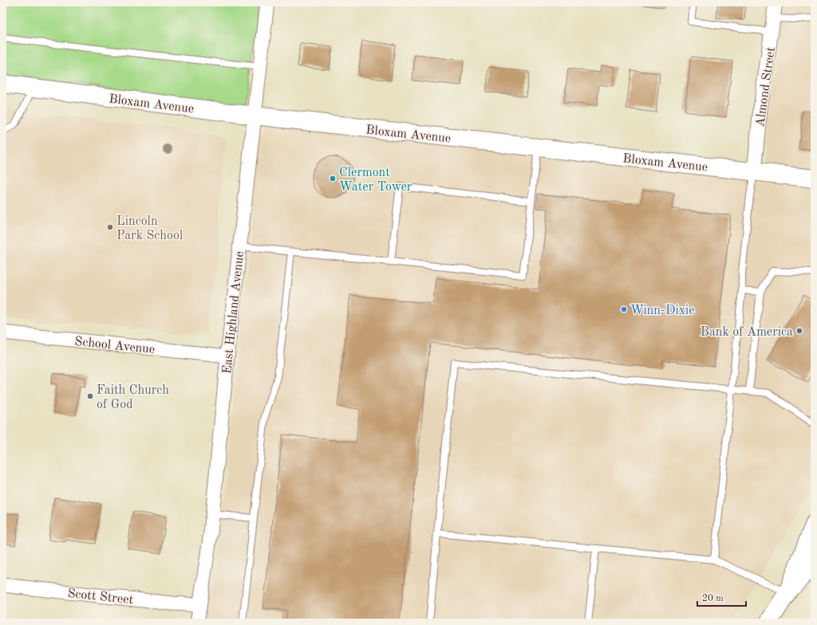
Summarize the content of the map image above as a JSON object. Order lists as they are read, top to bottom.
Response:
{
  "streets": {
    "main road": ["Bloxam Avenue"],
    "street": [
      "Almond Street",
      "East Highland Avenue",
      "School Avenue",
      "Scott Street"
    ]
  },
  "crossings": [
    ["Almond Street", "Bloxam Avenue"],
    ["Bloxam Avenue", "East Highland Avenue"],
    ["East Highland Avenue", "School Avenue"],
    ["East Highland Avenue", "Scott Street"]
  ],
  "places": [
    "Clermont Water Tower",
    "Lincoln Park School",
    "Winn-Dixie",
    "Bank of America",
    "Faith Church of God"
  ],
  "scale_bar": "20 m"
}
